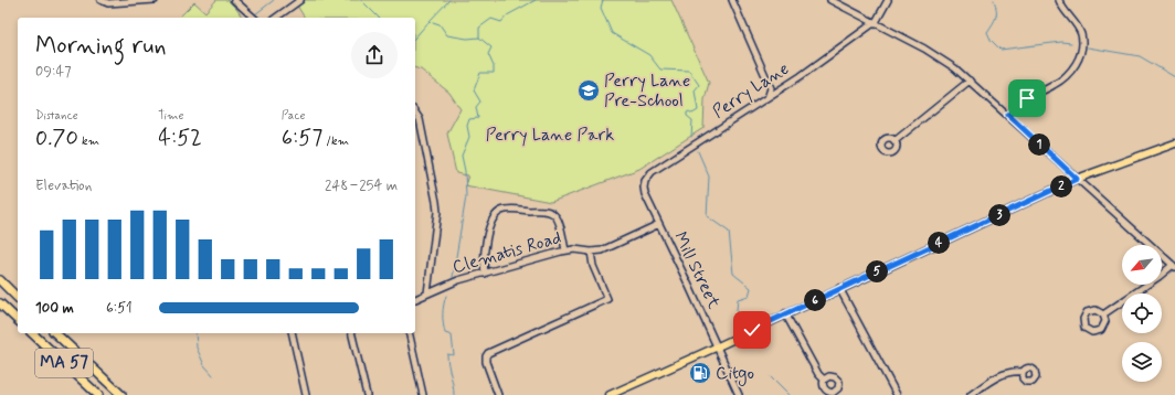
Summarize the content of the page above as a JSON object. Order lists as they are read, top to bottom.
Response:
{
  "streets": {
    "highway": ["MA 57"],
    "street": ["Perry Lane", "Clematis Road", "Mill Street"]
  },
  "crossings": [
    ["Perry Lane", "Mill Street"],
    ["Clematis Road", "Mill Street"]
  ],
  "parks": ["Perry Lane Park"],
  "places": {
    "school or university": ["Perry Lane Pre-School"],
    "fuel station": ["Citgo"]
  },
  "north": "bottom left",
  "page": {
    "heading": ["Morning run", "09:47"],
    "stats": [
      ["Distance", "0.70 km"],
      ["Time", "4:52"],
      ["Pace", "6:57 /km"]
    ],
    "pins": [
      "1",
      "2",
      "3",
      "4",
      "5",
      "6"
    ],
    "chart": ["Elevation", "248–254 m"],
    "list": [
      {
        "name": "100 m",
        "note": "6:51"
      }
    ]
  }
}
